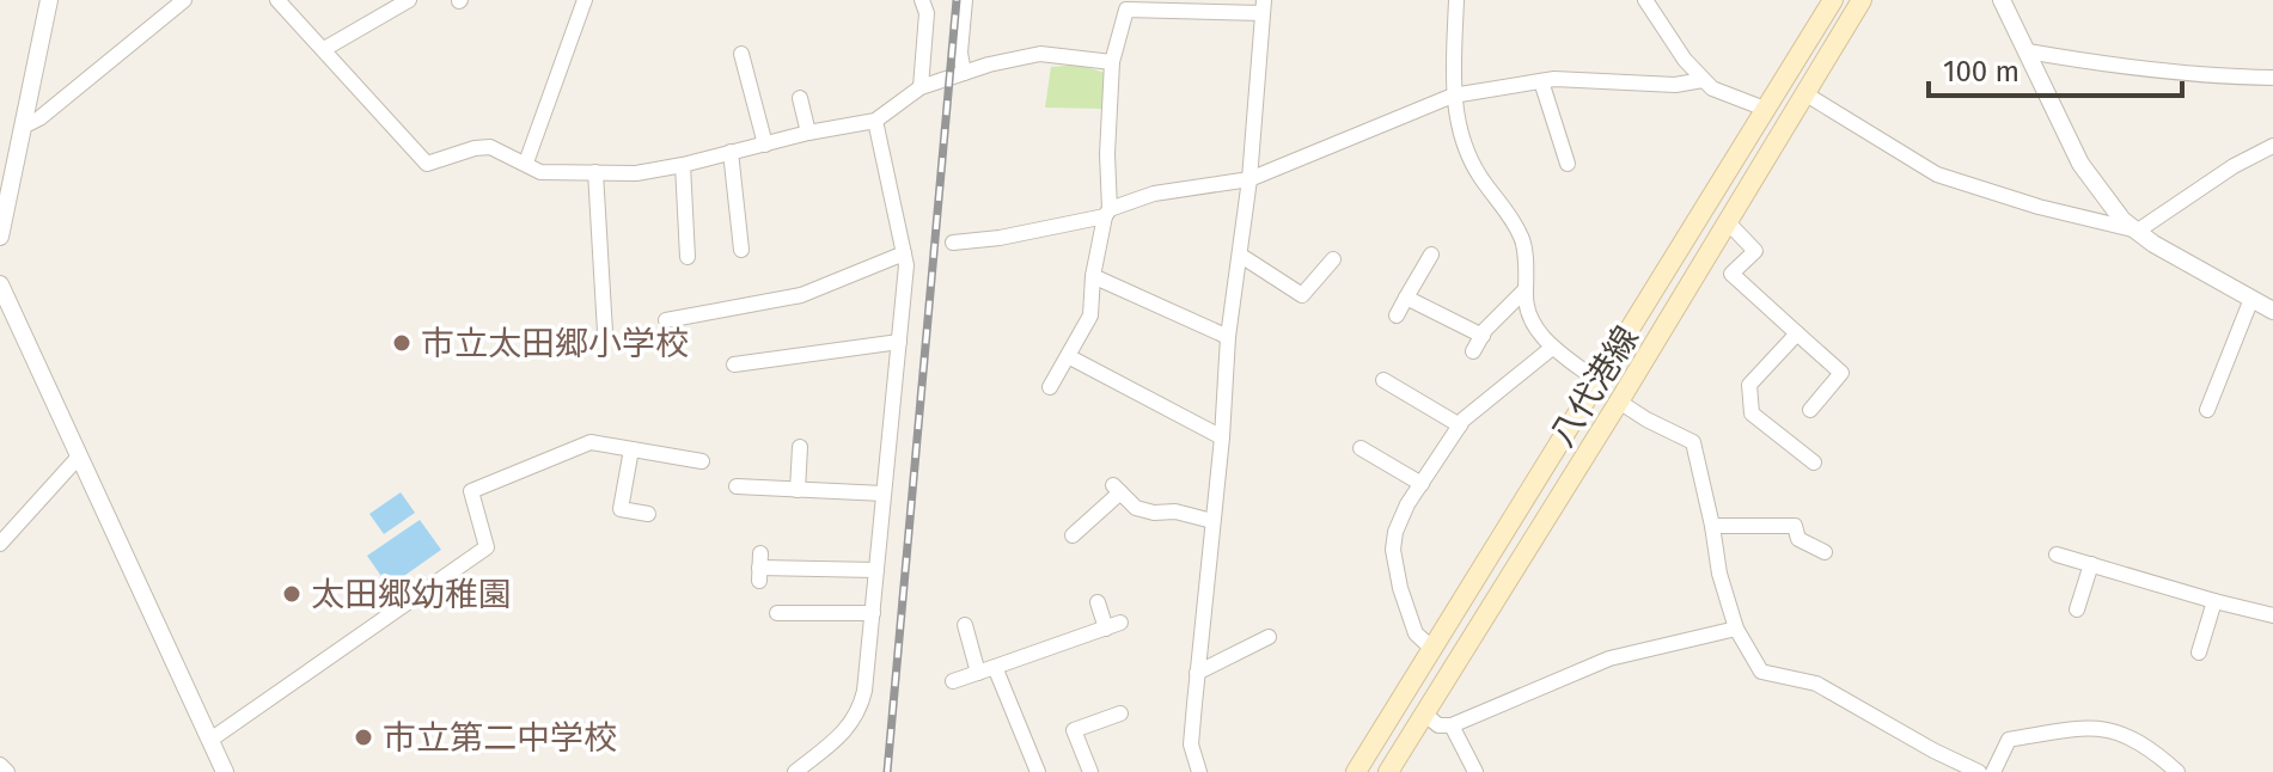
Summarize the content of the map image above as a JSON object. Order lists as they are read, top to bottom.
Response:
{
  "streets": {
    "main road": ["八代港線"]
  },
  "places": ["市立太田郷小学校", "太田郷幼稚園", "市立第二中学校"],
  "scale_bar": "100 m"
}
